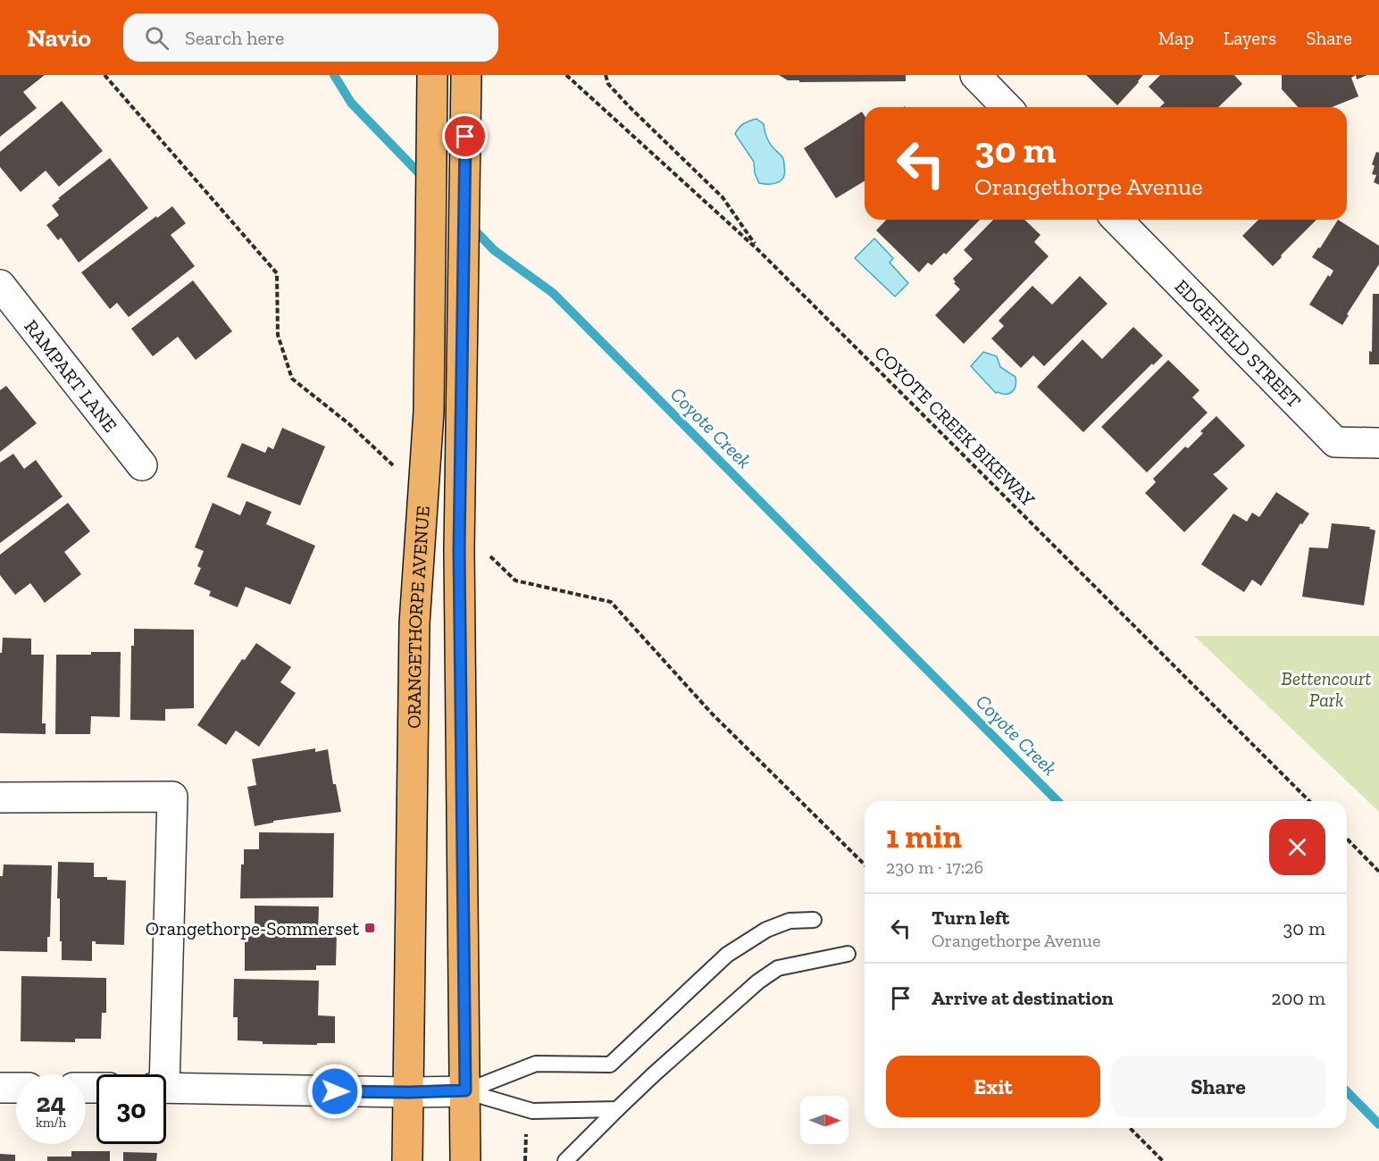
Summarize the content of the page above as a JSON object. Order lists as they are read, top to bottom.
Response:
{
  "streets": {
    "main road": ["ORANGETHORPE AVENUE"],
    "street": ["EDGEFIELD STREET", "RAMPART LANE"],
    "path": ["COYOTE CREEK BIKEWAY"]
  },
  "water": ["Coyote Creek"],
  "parks": ["Bettencourt Park"],
  "places": {
    "transit": ["Orangethorpe-Sommerset"]
  },
  "north": "right",
  "page": {
    "header": "Navio",
    "search": "Search here",
    "nav": ["Map", "Layers", "Share"],
    "turn": ["30 m", "Orangethorpe Avenue"],
    "heading": ["1 min", "230 m · 17:26"],
    "list": [
      {
        "name": "Turn left",
        "note": "Orangethorpe Avenue",
        "value": "30 m"
      },
      {
        "name": "Arrive at destination",
        "value": "200 m"
      }
    ],
    "buttons": ["Exit", "Share"],
    "speed": "24 km/h",
    "limit": "30"
  }
}
